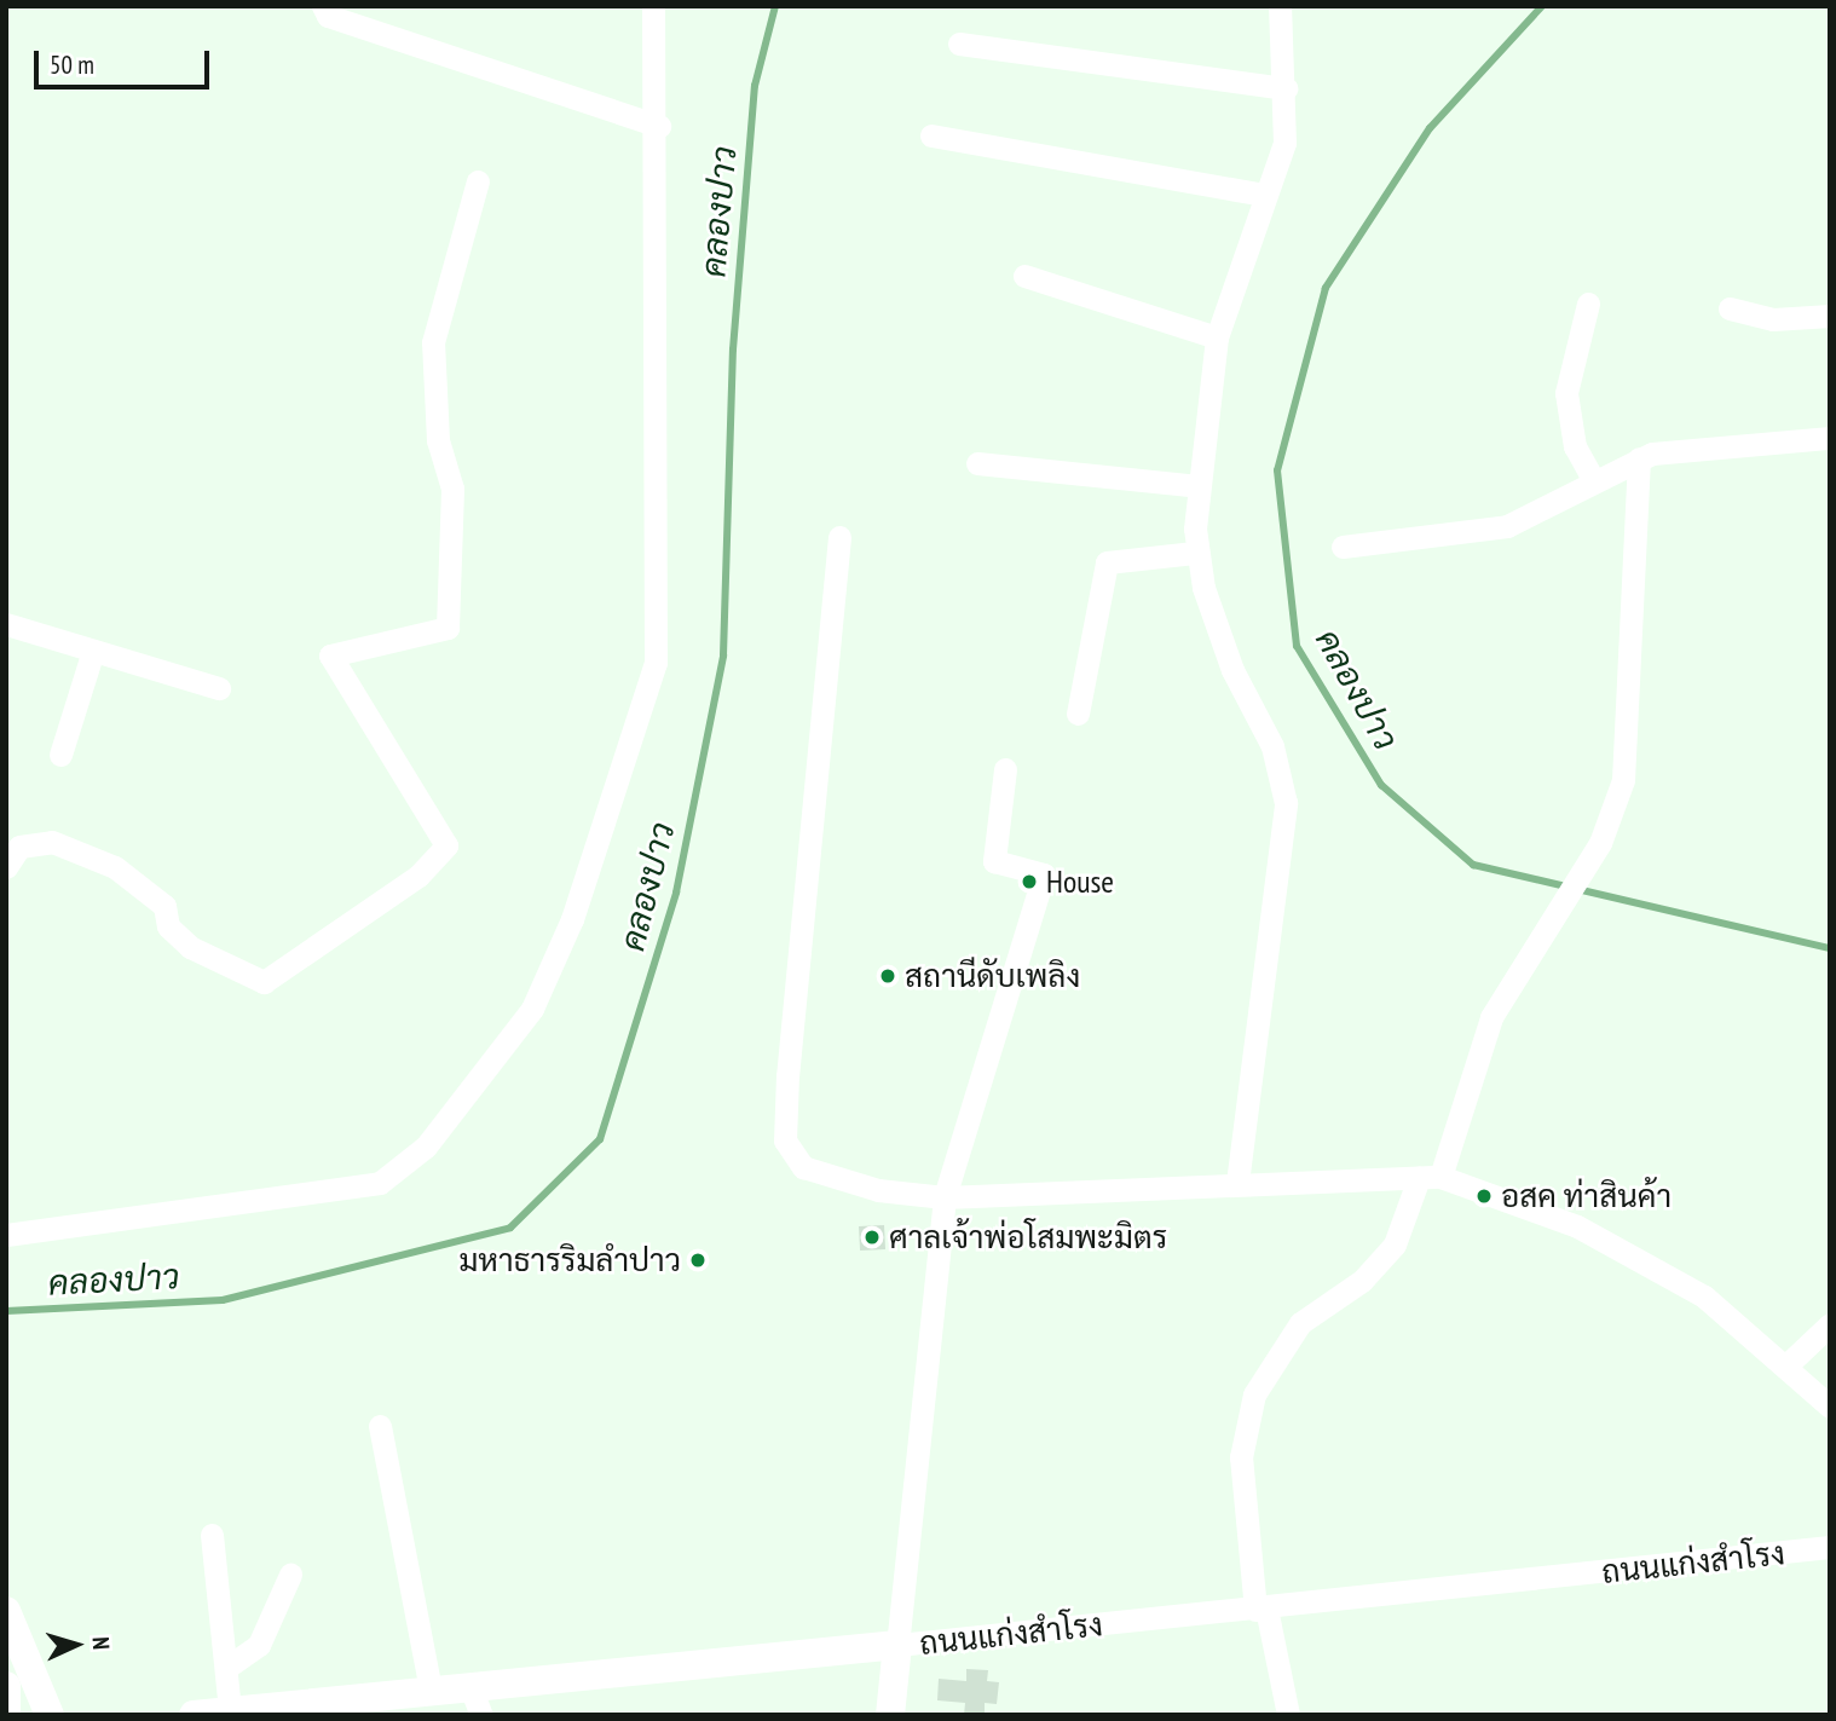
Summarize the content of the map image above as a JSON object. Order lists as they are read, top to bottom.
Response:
{
  "streets": {
    "main road": ["ถนนแก่งสำโรง"]
  },
  "water": ["คลองปาว"],
  "places": [
    "House",
    "สถานีดับเพลิง",
    "อสค ท่าสินค้า",
    "ศาลเจ้าพ่อโสมพะมิตร",
    "มหาธารริมลำปาว"
  ],
  "scale_bar": "50 m",
  "north": "right"
}
